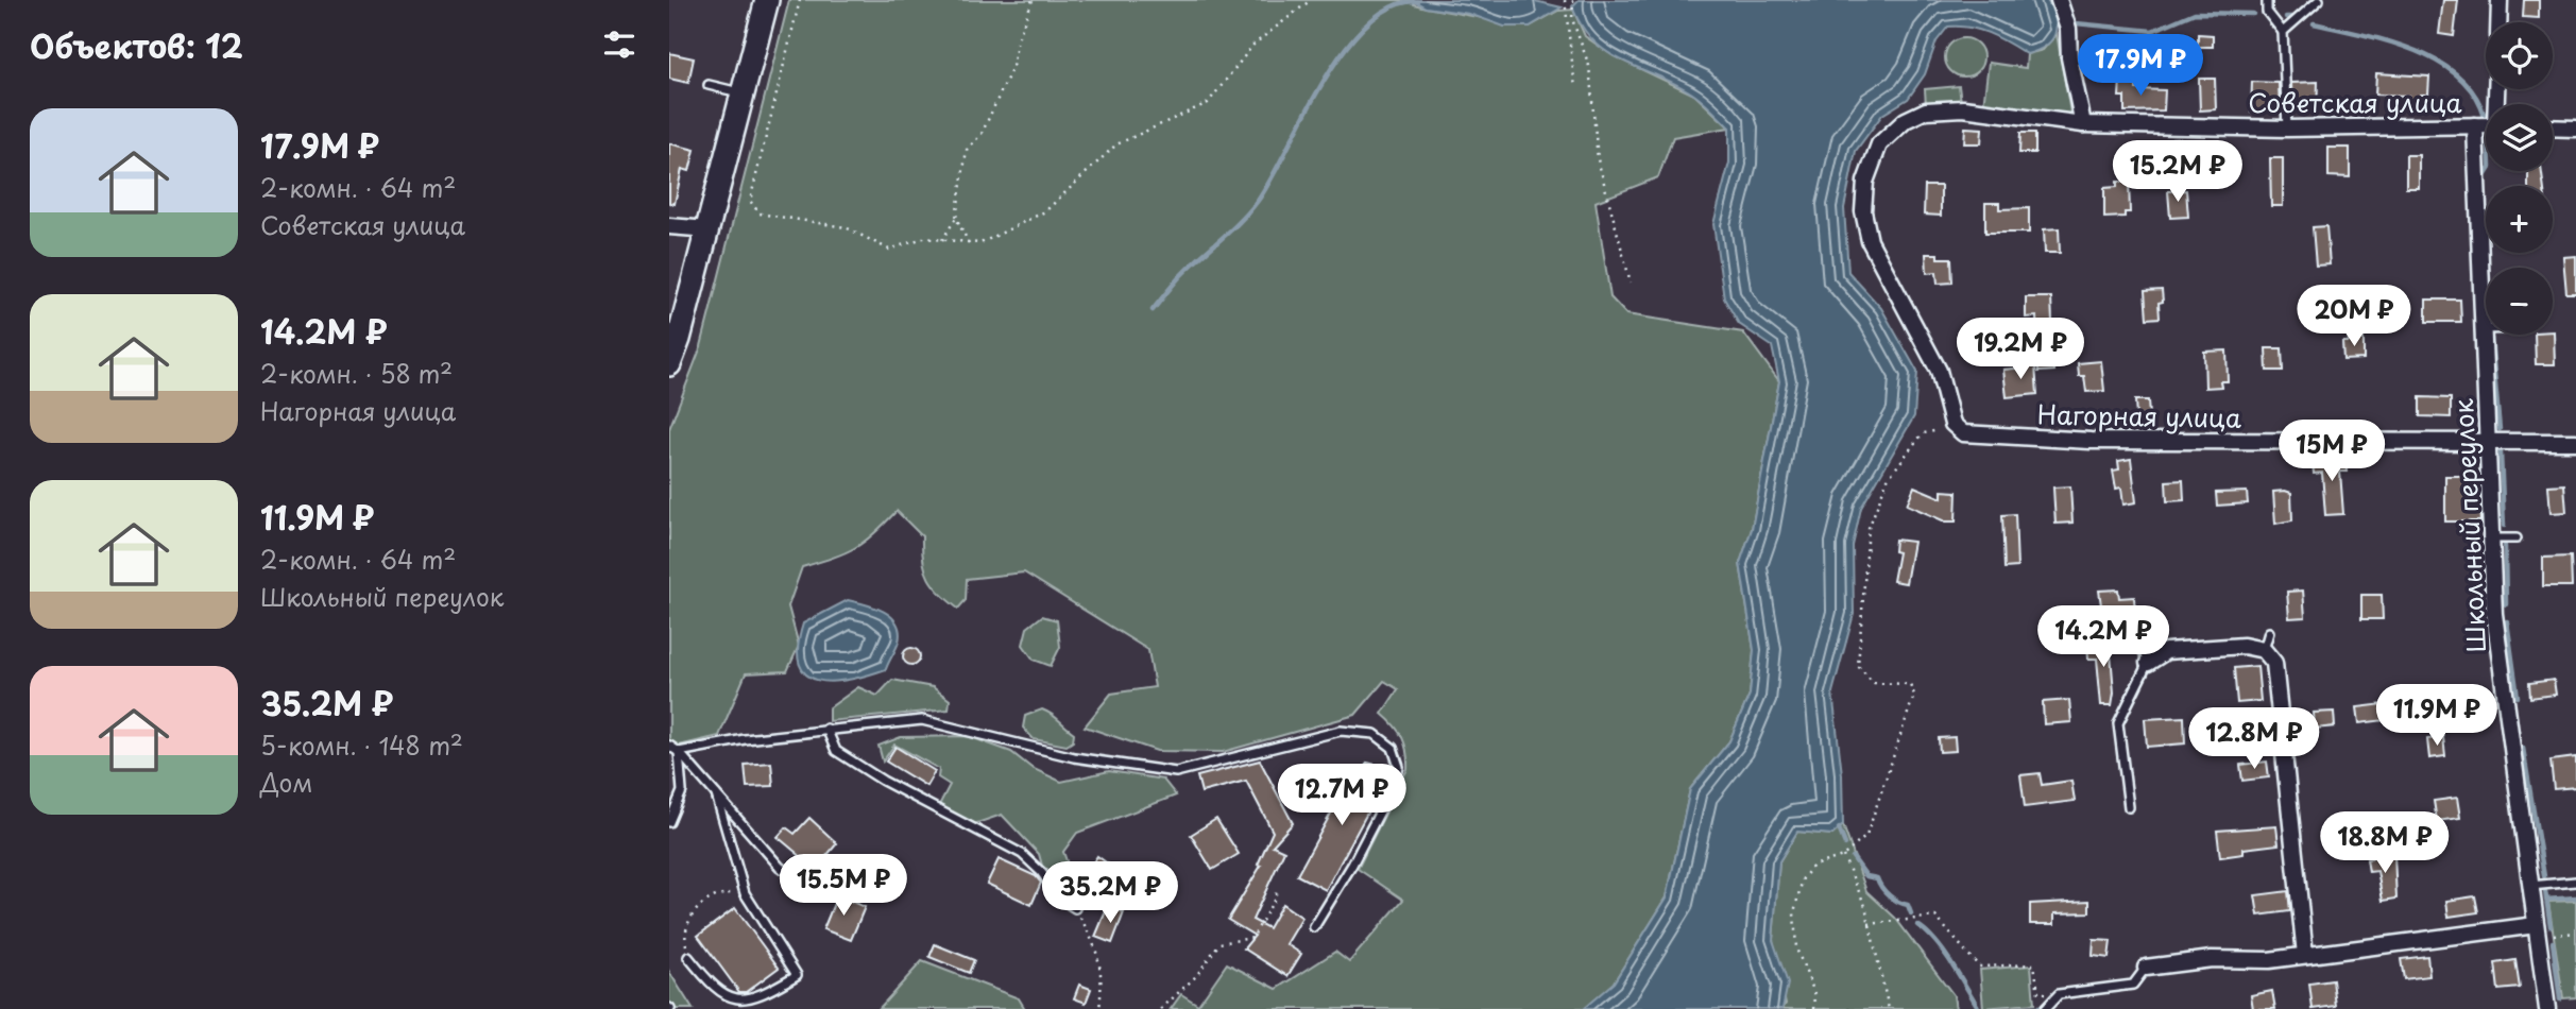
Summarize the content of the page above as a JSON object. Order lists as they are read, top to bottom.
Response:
{
  "streets": {
    "street": ["Советская улица", "Нагорная улица", "Школьный переулок"]
  },
  "crossings": [
    ["Советская улица", "Нагорная улица"],
    ["Советская улица", "Школьный переулок"],
    ["Нагорная улица", "Школьный переулок"]
  ],
  "page": {
    "heading": "Объектов: 12",
    "map_buttons": ["+", "−"],
    "price": [
      "17.9M ₽",
      "15.2M ₽",
      "20M ₽",
      "19.2M ₽",
      "15M ₽",
      "14.2M ₽",
      "11.9M ₽",
      "12.8M ₽",
      "12.7M ₽",
      "18.8M ₽",
      "15.5M ₽",
      "35.2M ₽"
    ],
    "list": [
      {
        "name": "17.9M ₽",
        "note": "2-комн. · 64 m² · Советская улица"
      },
      {
        "name": "14.2M ₽",
        "note": "2-комн. · 58 m² · Нагорная улица"
      },
      {
        "name": "11.9M ₽",
        "note": "2-комн. · 64 m² · Школьный переулок"
      },
      {
        "name": "35.2M ₽",
        "note": "5-комн. · 148 m² · Дом"
      }
    ]
  }
}
